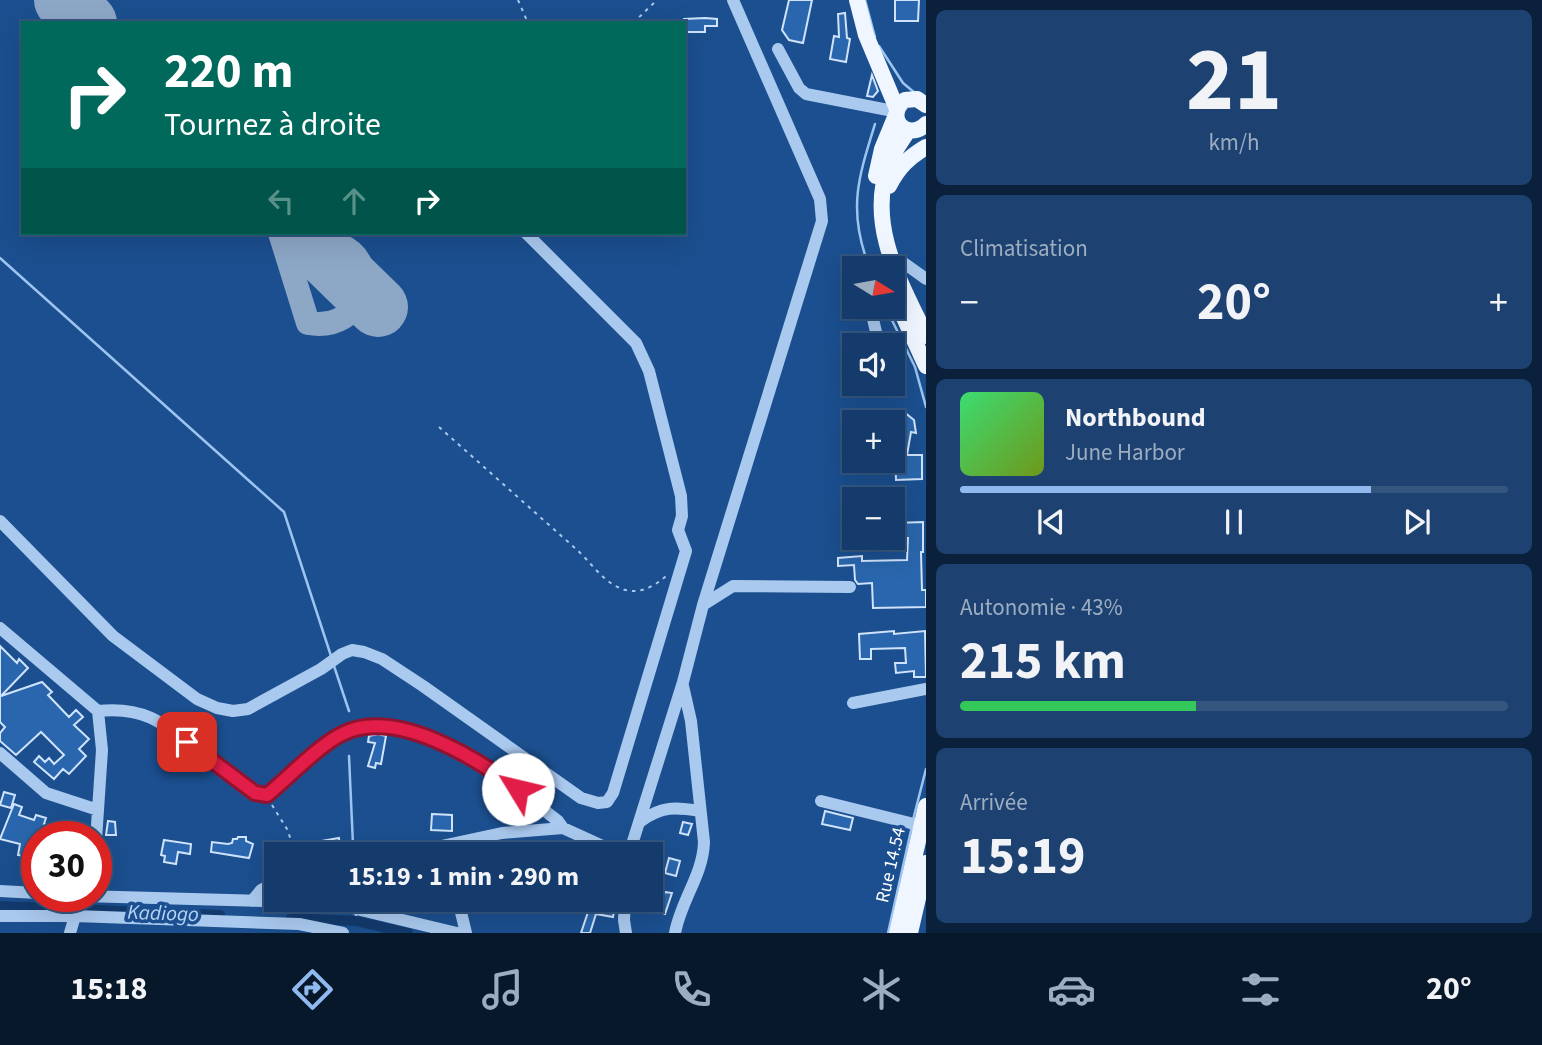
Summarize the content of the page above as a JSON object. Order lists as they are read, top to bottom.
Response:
{
  "streets": {
    "main road": ["Rue 14.54"]
  },
  "water": ["Kadiogo"],
  "north": "right",
  "page": {
    "tile": [
      ["21", "km/h"],
      "Climatisation",
      ["Autonomie · 43%", "215 km"],
      ["Arrivée", "15:19"]
    ],
    "turn": ["220 m", "Tournez à droite"],
    "map_buttons": ["+", "−"],
    "heat": ["−", "20°", "+"],
    "song": ["Northbound", "June Harbor"],
    "limit": "30",
    "trip": "15:19 · 1 min · 290 m",
    "tabs": ["15:18", "20°"]
  }
}
